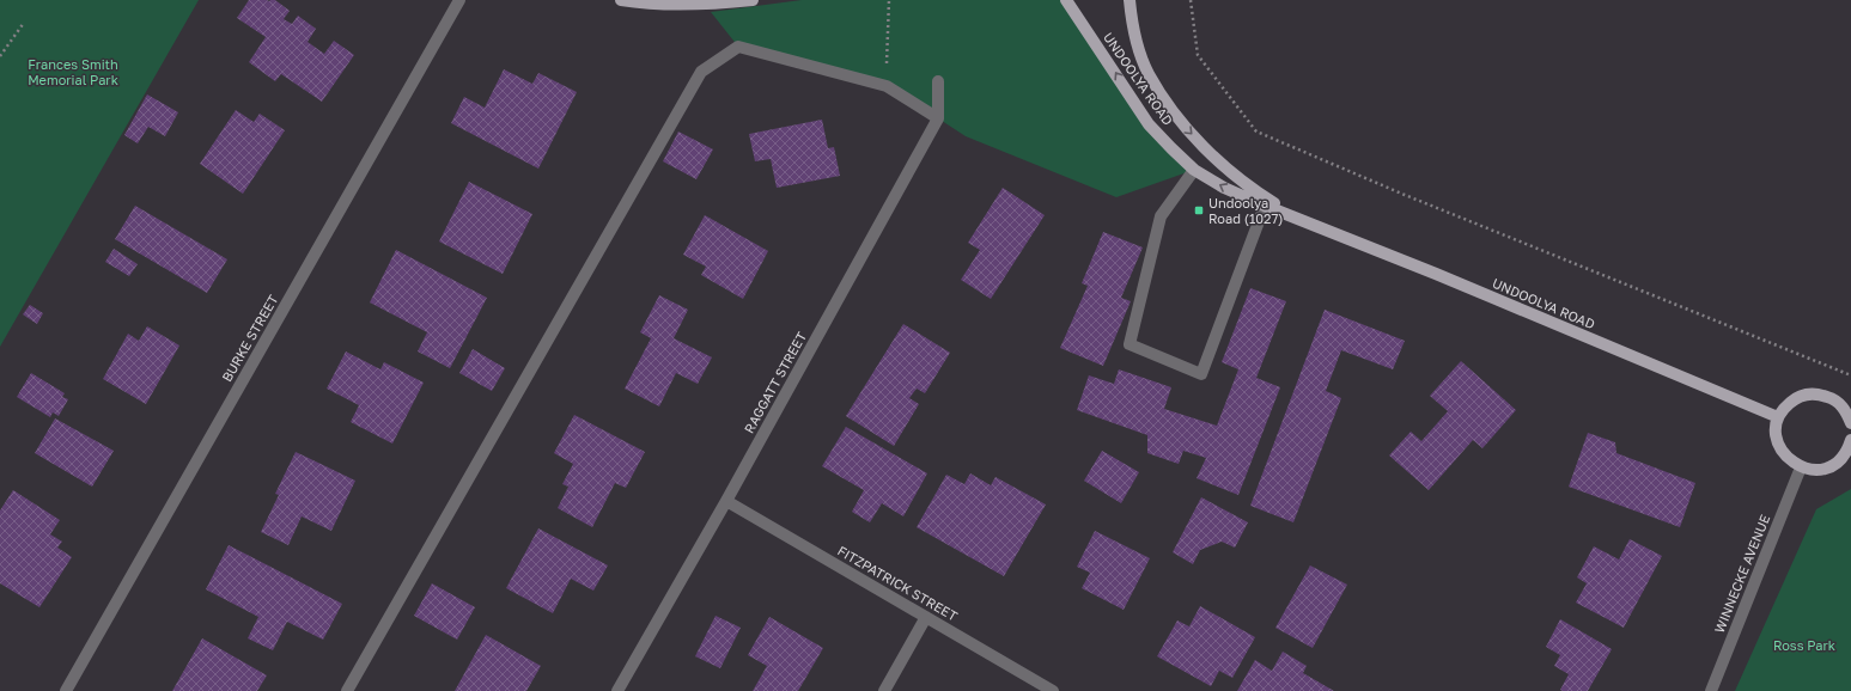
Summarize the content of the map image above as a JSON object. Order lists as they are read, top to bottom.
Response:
{
  "streets": {
    "main road": ["UNDOOLYA ROAD"],
    "street": [
      "BURKE STREET",
      "RAGGATT STREET",
      "WINNECKE AVENUE",
      "FITZPATRICK STREET"
    ]
  },
  "crossings": [
    ["RAGGATT STREET", "FITZPATRICK STREET"]
  ],
  "parks": ["Frances Smith Memorial Park", "Ross Park"],
  "places": {
    "transit": ["Undoolya Road (1027)"]
  }
}
